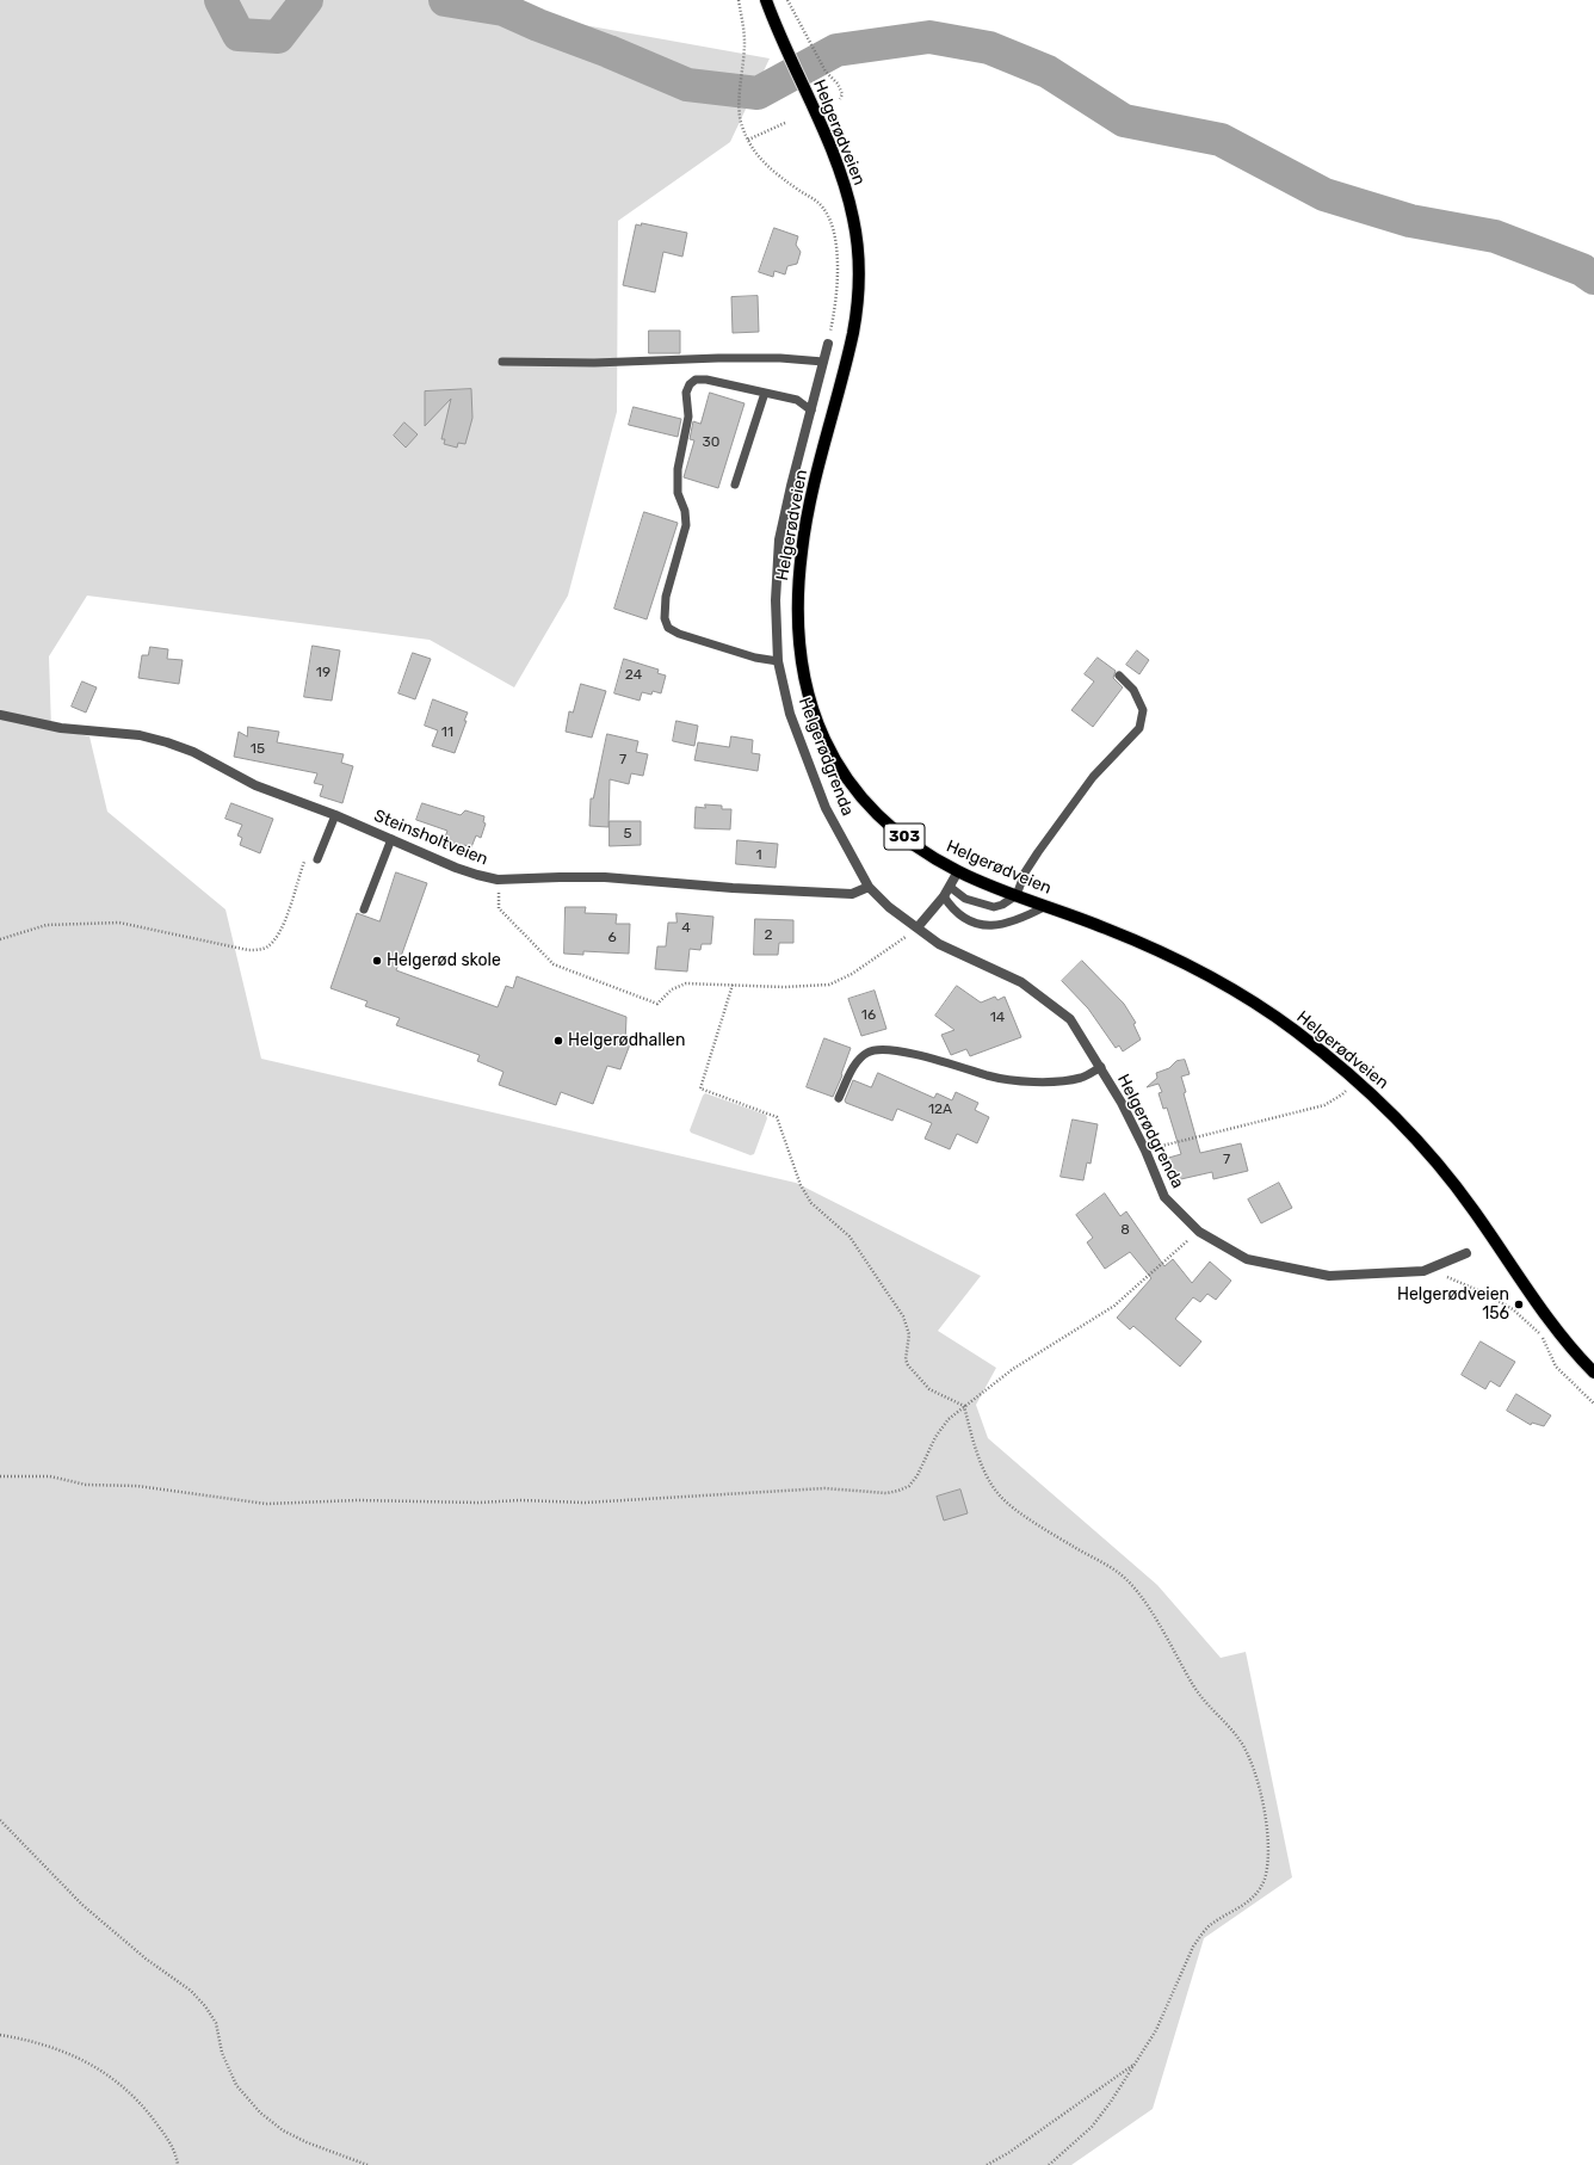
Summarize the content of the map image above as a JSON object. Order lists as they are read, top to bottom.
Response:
{
  "streets": {
    "main road": ["Helgerødveien", "303"],
    "street": ["Helgerødgrenda", "Steinsholtveien"]
  },
  "crossings": [
    ["Helgerødgrenda", "Steinsholtveien"]
  ],
  "places": ["Helgerød skole", "Helgerødhallen", "Helgerødveien 156"],
  "house_numbers": [
    "30",
    "19",
    "24",
    "11",
    "15",
    "7",
    "5",
    "1",
    "4",
    "2",
    "6",
    "16",
    "14",
    "12A",
    "7",
    "8"
  ]
}
